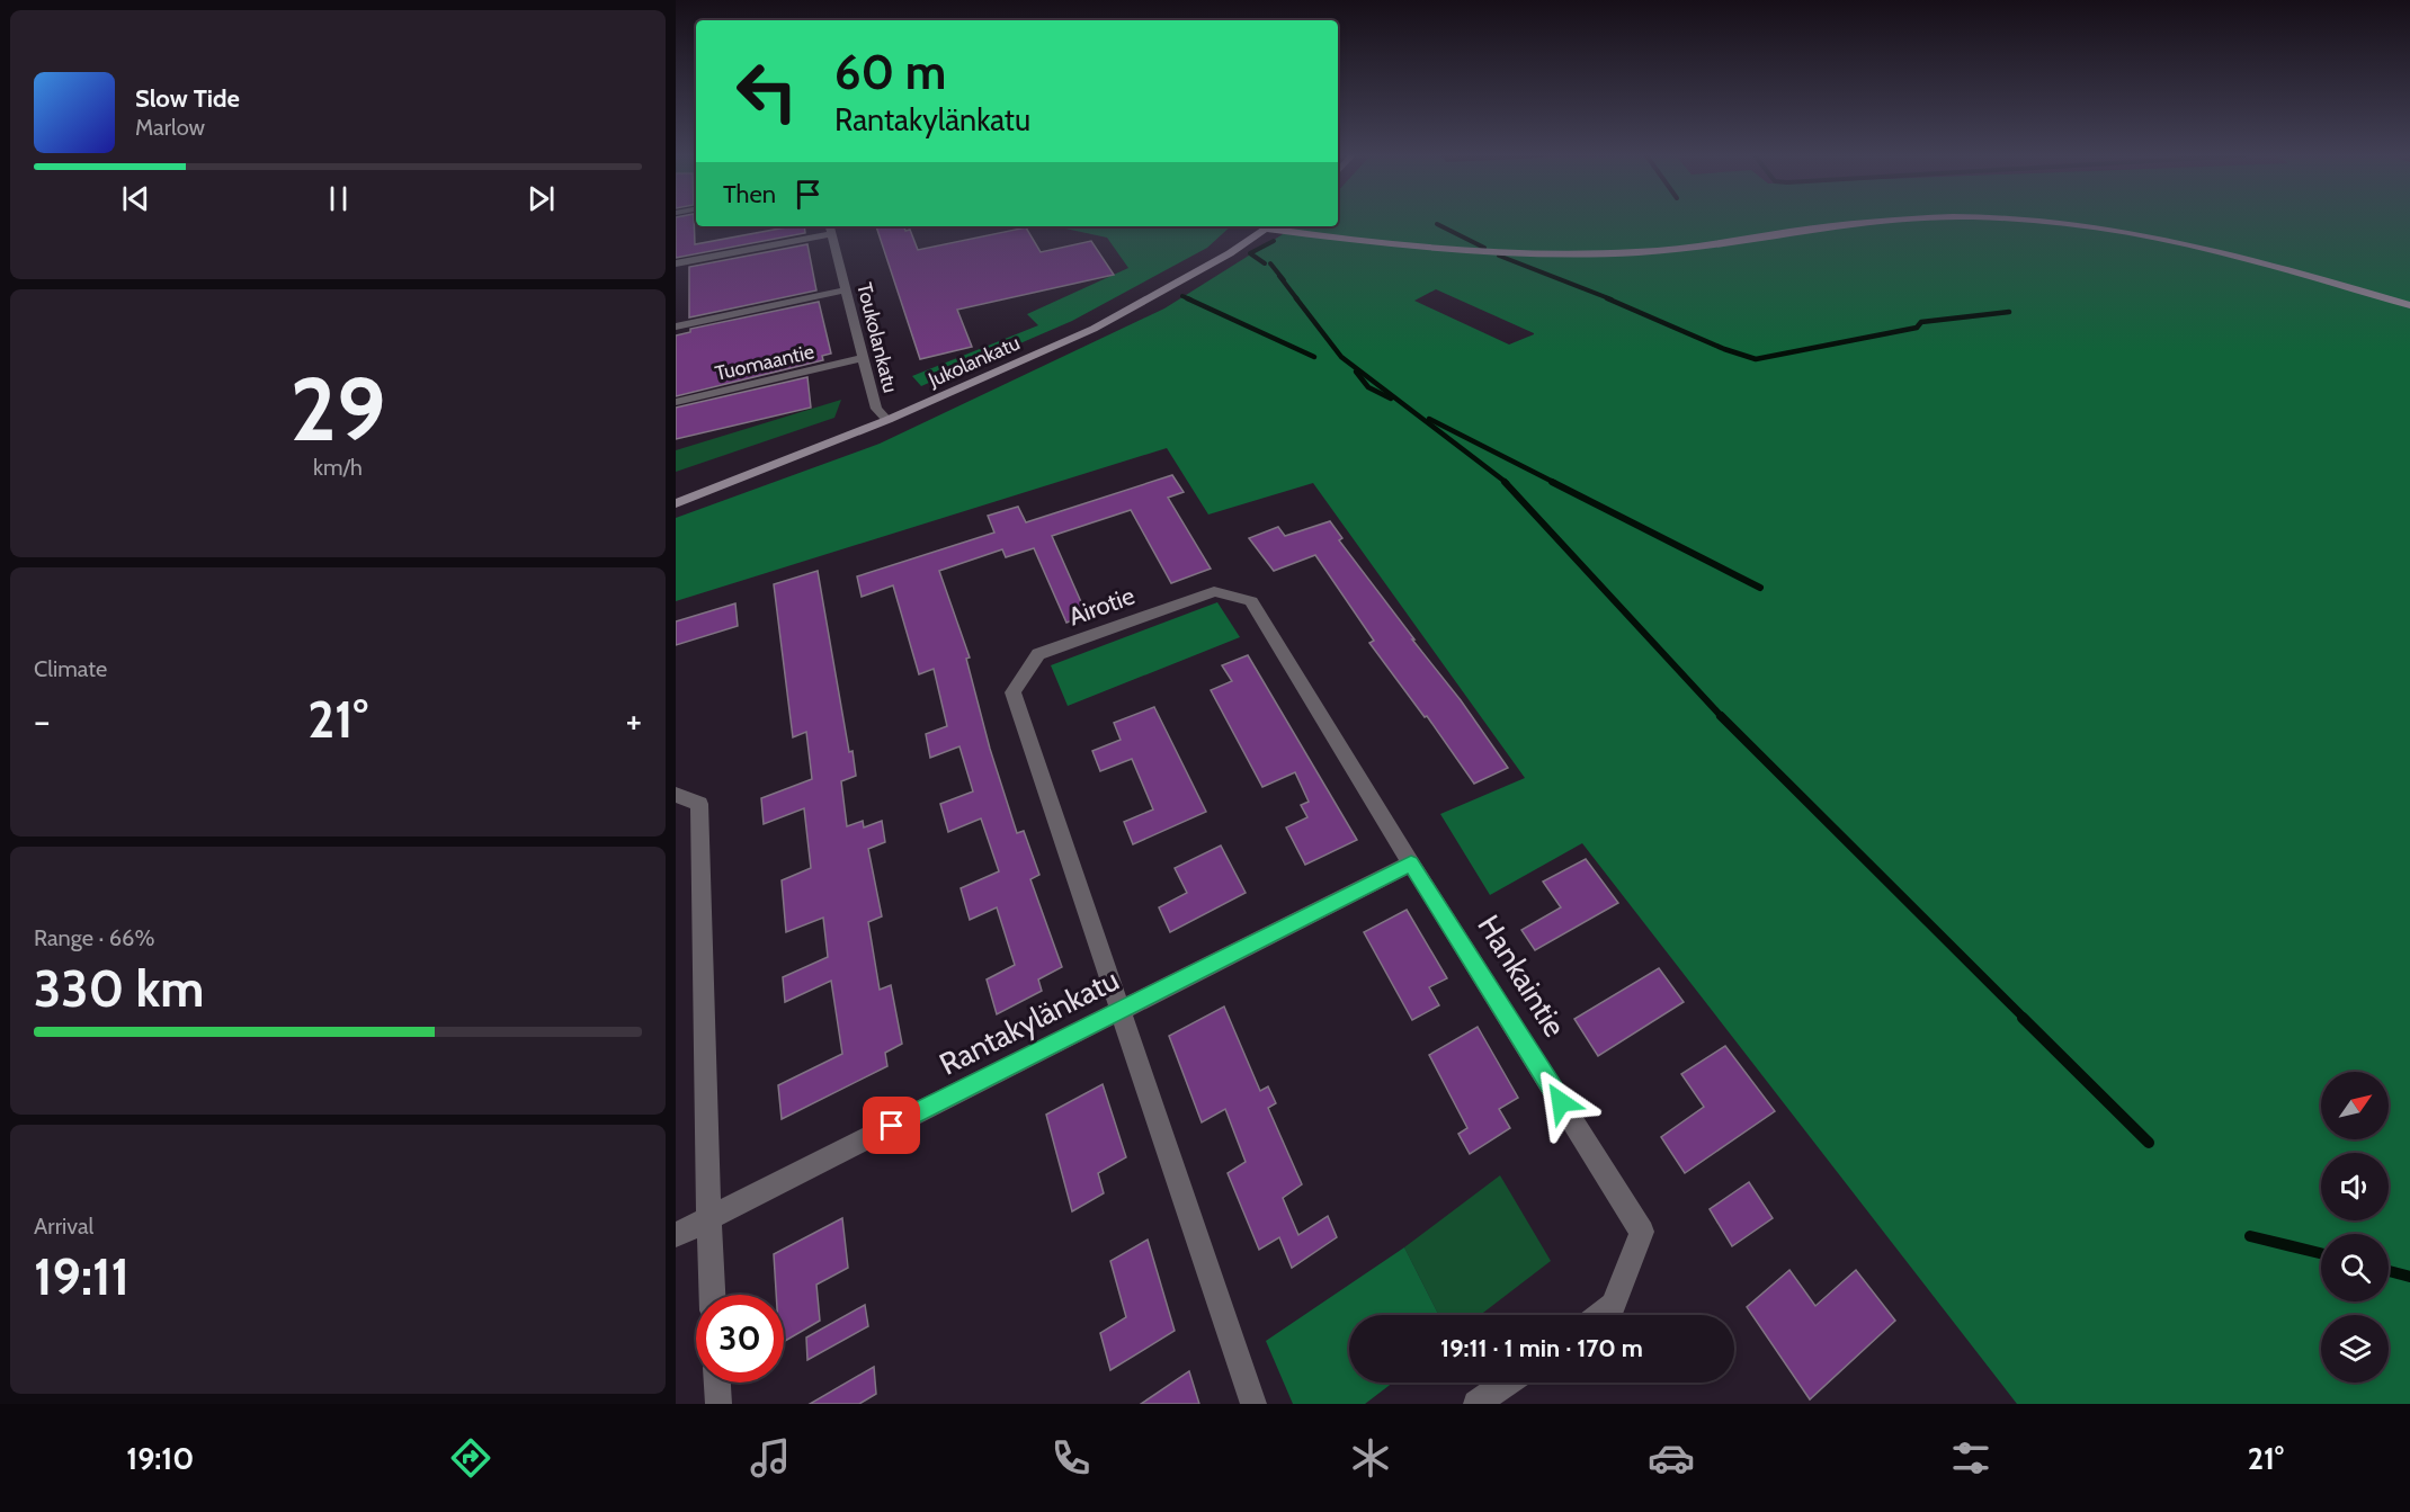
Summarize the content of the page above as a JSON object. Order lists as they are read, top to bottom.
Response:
{
  "streets": {
    "street": [
      "Toukolankatu",
      "Jukolankatu",
      "Tuomaantie",
      "Airotie",
      "Hankaintie",
      "Rantakylänkatu"
    ]
  },
  "crossings": [
    ["Toukolankatu", "Jukolankatu"],
    ["Toukolankatu", "Tuomaantie"],
    ["Airotie", "Hankaintie"],
    ["Airotie", "Rantakylänkatu"],
    ["Hankaintie", "Rantakylänkatu"]
  ],
  "north": "top right",
  "page": {
    "turn": ["60 m", "Rantakylänkatu"],
    "song": ["Slow Tide", "Marlow"],
    "then": "Then",
    "tile": [
      ["29", "km/h"],
      "Climate",
      ["Range · 66%", "330 km"],
      ["Arrival", "19:11"]
    ],
    "heat": ["−", "21°", "+"],
    "limit": "30",
    "trip": "19:11 · 1 min · 170 m",
    "tabs": ["19:10", "21°"]
  }
}
